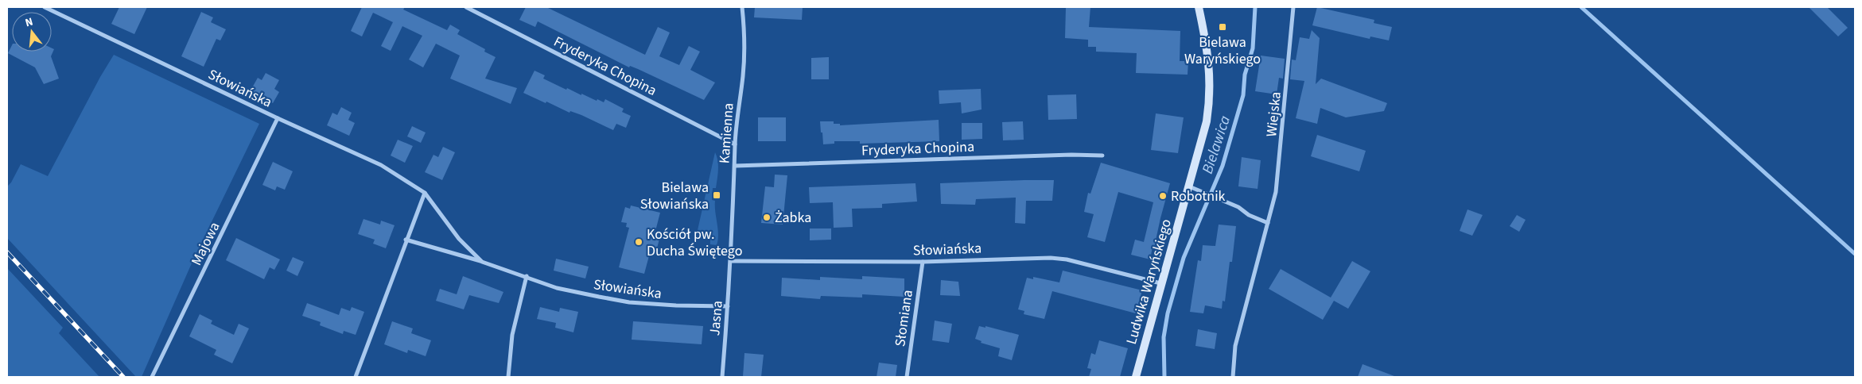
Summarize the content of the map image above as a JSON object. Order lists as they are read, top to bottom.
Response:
{
  "streets": {
    "main road": ["Ludwika Waryńskiego"],
    "street": [
      "Fryderyka Chopina",
      "Słowiańska",
      "Wiejska",
      "Kamienna",
      "Majowa",
      "Jasna",
      "Słomiana"
    ]
  },
  "crossings": [
    ["Fryderyka Chopina", "Kamienna"],
    ["Słowiańska", "Kamienna"],
    ["Słowiańska", "Majowa"],
    ["Słowiańska", "Ludwika Waryńskiego"],
    ["Słowiańska", "Jasna"],
    ["Słowiańska", "Słomiana"],
    ["Kamienna", "Jasna"]
  ],
  "water": ["Bielawica"],
  "places": {
    "transit": ["Bielawa Waryńskiego", "Bielawa Słowiańska"],
    "other": ["Robotnik", "Żabka", "Kościół pw. Ducha Świętego"]
  },
  "north": "top"
}
